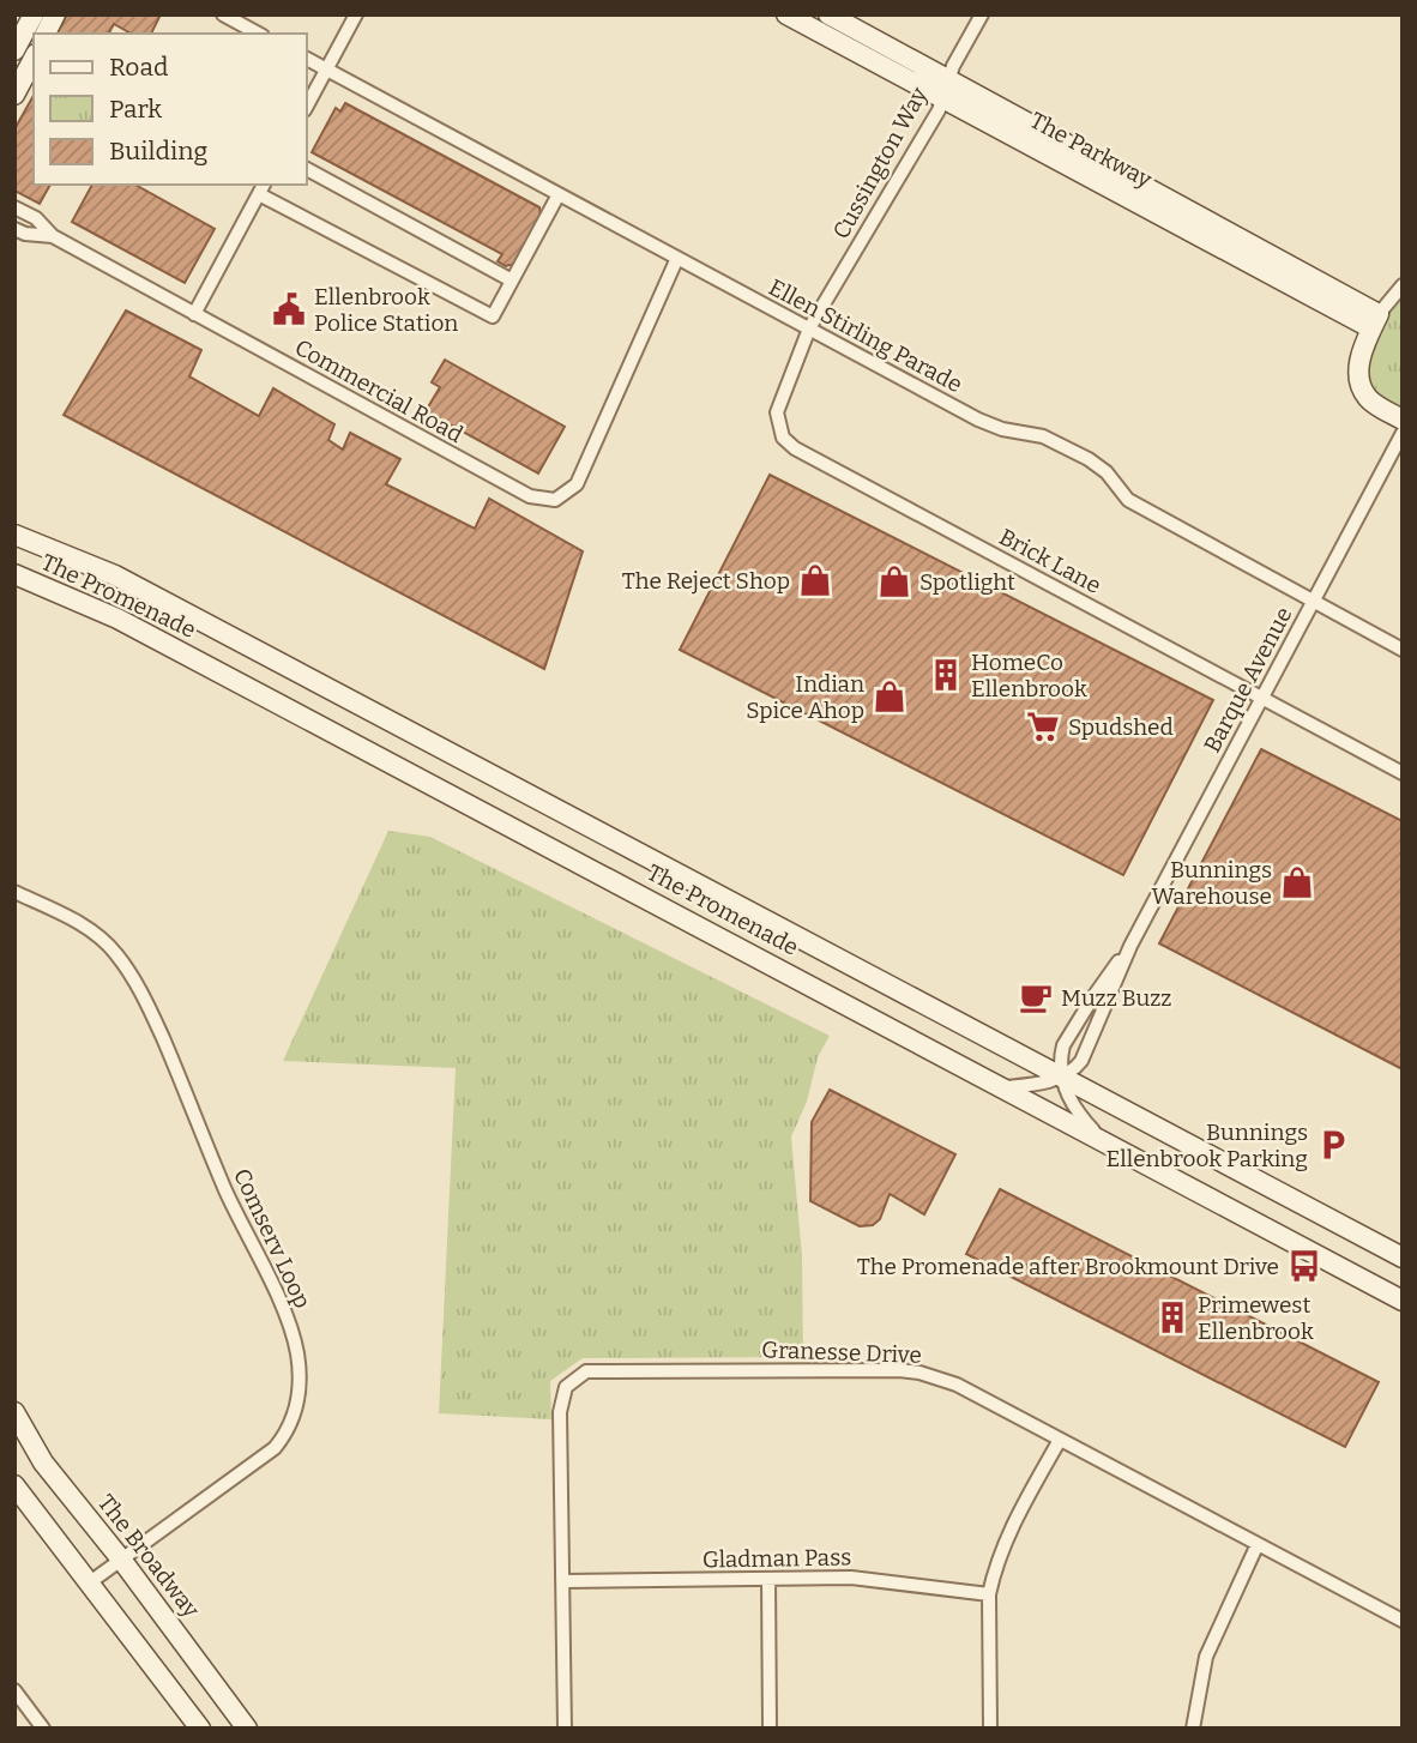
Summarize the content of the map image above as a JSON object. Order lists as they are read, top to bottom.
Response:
{
  "streets": {
    "main road": ["The Parkway", "The Promenade", "The Broadway"],
    "street": [
      "Cussington Way",
      "Ellen Stirling Parade",
      "Commercial Road",
      "Brick Lane",
      "Barque Avenue",
      "Comserv Loop",
      "Granesse Drive",
      "Gladman Pass"
    ]
  },
  "crossings": [
    ["The Parkway", "Cussington Way"],
    ["Cussington Way", "Ellen Stirling Parade"],
    ["Cussington Way", "Brick Lane"],
    ["Ellen Stirling Parade", "Commercial Road"],
    ["Ellen Stirling Parade", "Brick Lane"],
    ["Ellen Stirling Parade", "Barque Avenue"],
    ["Brick Lane", "Barque Avenue"],
    ["The Promenade", "Barque Avenue"],
    ["Comserv Loop", "The Broadway"],
    ["Granesse Drive", "Gladman Pass"]
  ],
  "places": {
    "public building": ["Ellenbrook Police Station"],
    "shop": [
      "The Reject Shop",
      "Spotlight",
      "Indian Spice Ahop",
      "Bunnings Warehouse"
    ],
    "building": ["HomeCo Ellenbrook", "Primewest Ellenbrook"],
    "supermarket": ["Spudshed"],
    "cafe": ["Muzz Buzz"],
    "parking": ["Bunnings Ellenbrook Parking"],
    "bus stop": ["The Promenade after Brookmount Drive"]
  },
  "legend": ["Road", "Park", "Building"]
}
